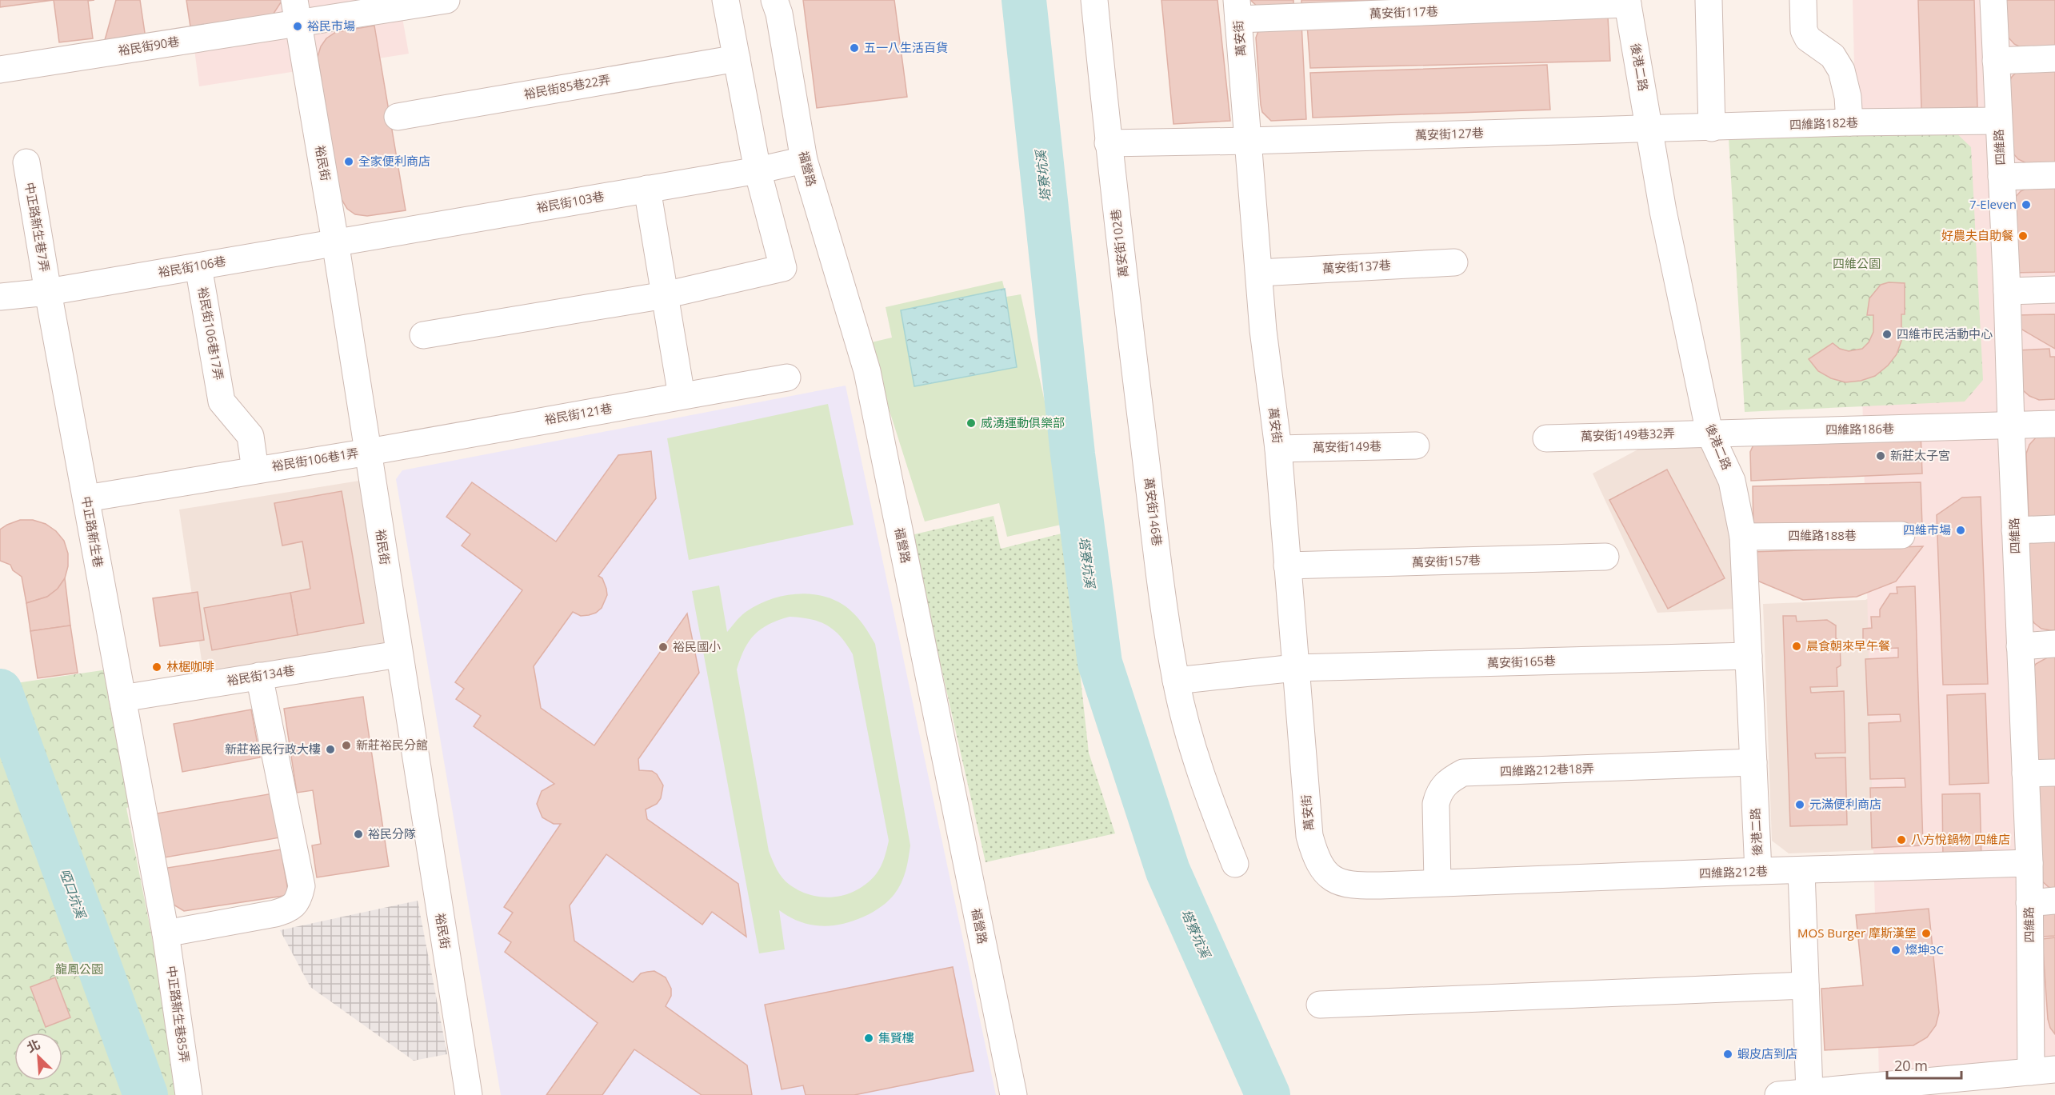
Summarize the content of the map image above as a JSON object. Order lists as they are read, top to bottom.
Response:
{
  "streets": {
    "street": [
      "萬安街117巷",
      "萬安街",
      "裕民街90巷",
      "後港二路",
      "裕民街85巷22弄",
      "四維路182巷",
      "萬安街127巷",
      "四維路",
      "裕民街",
      "福營路",
      "裕民街103巷",
      "中正路新生巷7弄",
      "萬安街102巷",
      "裕民街106巷",
      "萬安街137巷",
      "裕民街106巷17弄",
      "裕民街121巷",
      "四維路186巷",
      "萬安街149巷32弄",
      "萬安街149巷",
      "裕民街106巷1弄",
      "萬安街146巷",
      "中正路新生巷",
      "四維路188巷",
      "萬安街157巷",
      "萬安街165巷",
      "裕民街134巷",
      "四維路212巷18弄",
      "四維路212巷",
      "中正路新生巷85弄"
    ]
  },
  "crossings": [
    ["萬安街117巷", "萬安街"],
    ["萬安街117巷", "後港二路"],
    ["萬安街", "萬安街127巷"],
    ["萬安街", "萬安街137巷"],
    ["萬安街", "萬安街149巷"],
    ["萬安街", "萬安街157巷"],
    ["萬安街", "萬安街165巷"],
    ["萬安街", "四維路212巷18弄"],
    ["萬安街", "四維路212巷"],
    ["裕民街90巷", "裕民街"],
    ["後港二路", "四維路182巷"],
    ["後港二路", "萬安街127巷"],
    ["後港二路", "四維路186巷"],
    ["後港二路", "萬安街149巷32弄"],
    ["後港二路", "四維路188巷"],
    ["後港二路", "萬安街165巷"],
    ["後港二路", "四維路212巷18弄"],
    ["後港二路", "四維路212巷"],
    ["四維路182巷", "萬安街127巷"],
    ["四維路182巷", "四維路"],
    ["四維路", "四維路186巷"],
    ["四維路", "四維路212巷"],
    ["裕民街", "裕民街103巷"],
    ["裕民街", "裕民街106巷"],
    ["裕民街", "裕民街121巷"],
    ["裕民街", "裕民街106巷1弄"],
    ["裕民街", "裕民街134巷"],
    ["福營路", "裕民街103巷"],
    ["裕民街103巷", "裕民街106巷"],
    ["中正路新生巷7弄", "裕民街106巷"],
    ["中正路新生巷7弄", "中正路新生巷"],
    ["萬安街102巷", "萬安街146巷"],
    ["裕民街106巷", "裕民街106巷17弄"],
    ["裕民街106巷", "中正路新生巷"],
    ["裕民街106巷17弄", "裕民街106巷1弄"],
    ["裕民街121巷", "裕民街106巷1弄"],
    ["四維路186巷", "萬安街149巷32弄"],
    ["中正路新生巷", "裕民街134巷"],
    ["中正路新生巷", "中正路新生巷85弄"],
    ["四維路212巷18弄", "四維路212巷"]
  ],
  "water": ["塔寮坑溪", "啞口坑溪"],
  "parks": ["四維公園", "龍鳳公園"],
  "places": [
    "裕民市場",
    "五一八生活百貨",
    "全家便利商店",
    "7-Eleven",
    "好農夫自助餐",
    "四維市民活動中心",
    "威湧運動俱樂部",
    "新莊太子宮",
    "四維市場",
    "晨食朝來早午餐",
    "裕民國小",
    "林椐咖啡",
    "新莊裕民分館",
    "新莊裕民行政大樓",
    "元滿便利商店",
    "裕民分隊",
    "八方悅鍋物 四維店",
    "MOS Burger 摩斯漢堡",
    "燦坤3C",
    "集賢樓",
    "蝦皮店到店"
  ],
  "scale_bar": "20 m",
  "north": "top left"
}
